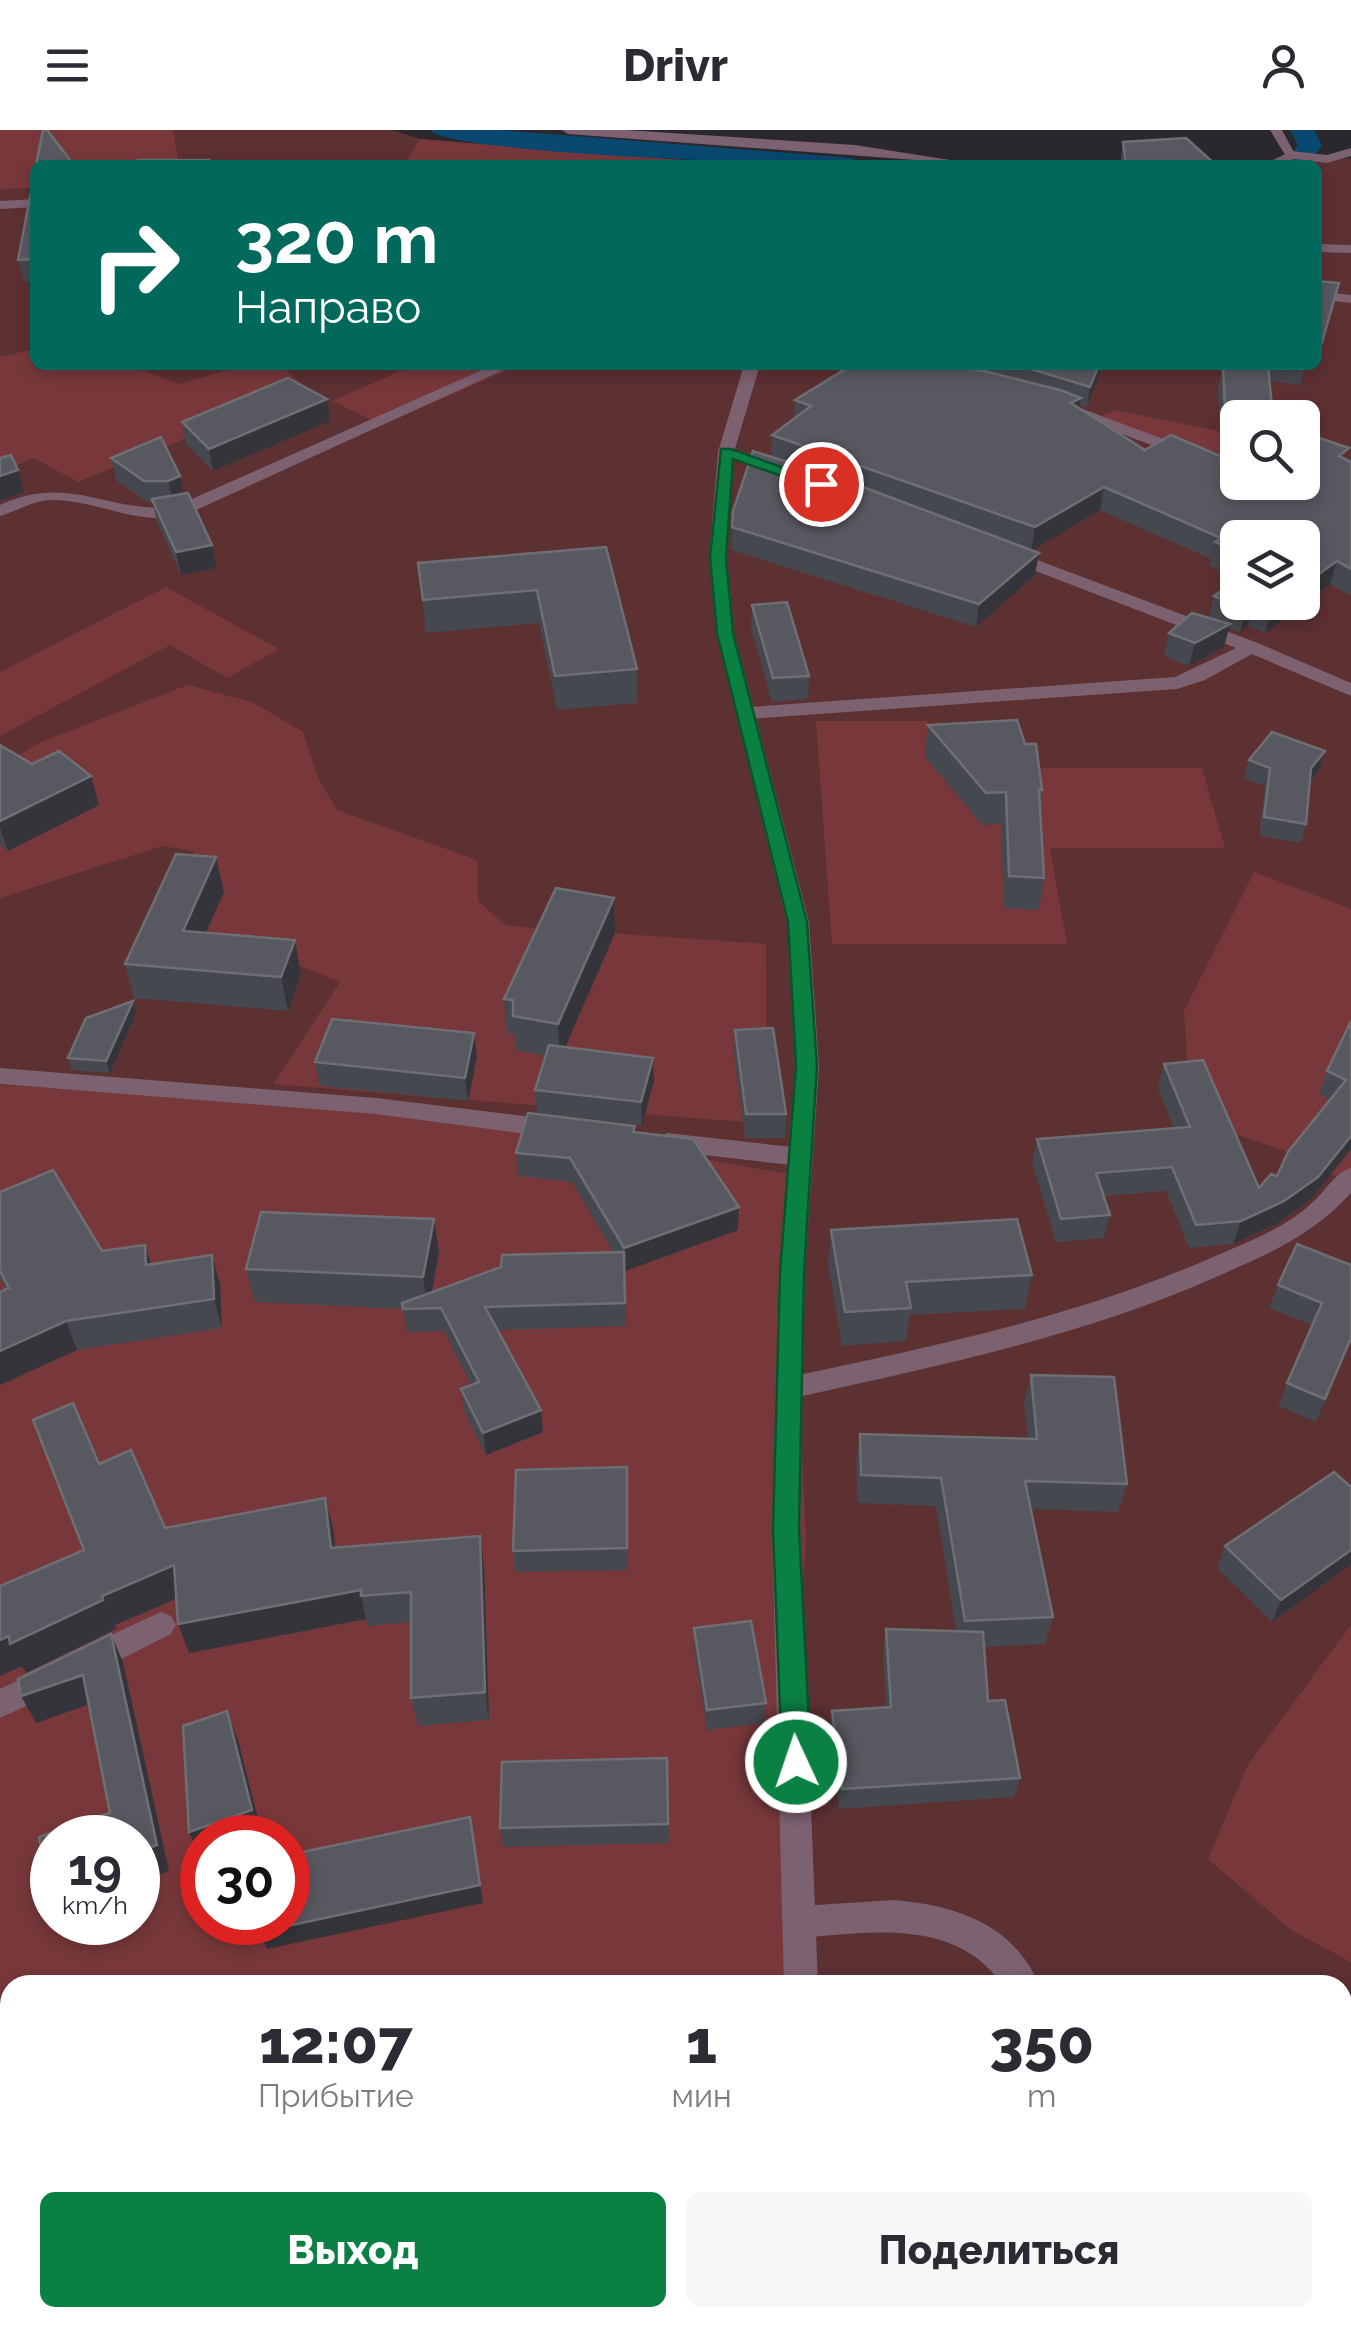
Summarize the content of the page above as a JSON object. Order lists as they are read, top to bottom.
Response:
{
  "page": {
    "header": "Drivr",
    "turn": ["320 m", "Направо"],
    "speed": "19 km/h",
    "limit": "30",
    "eta": [
      "12:07",
      "Прибытие",
      "1",
      "мин",
      "350",
      "m"
    ],
    "buttons": ["Выход", "Поделиться"]
  }
}
